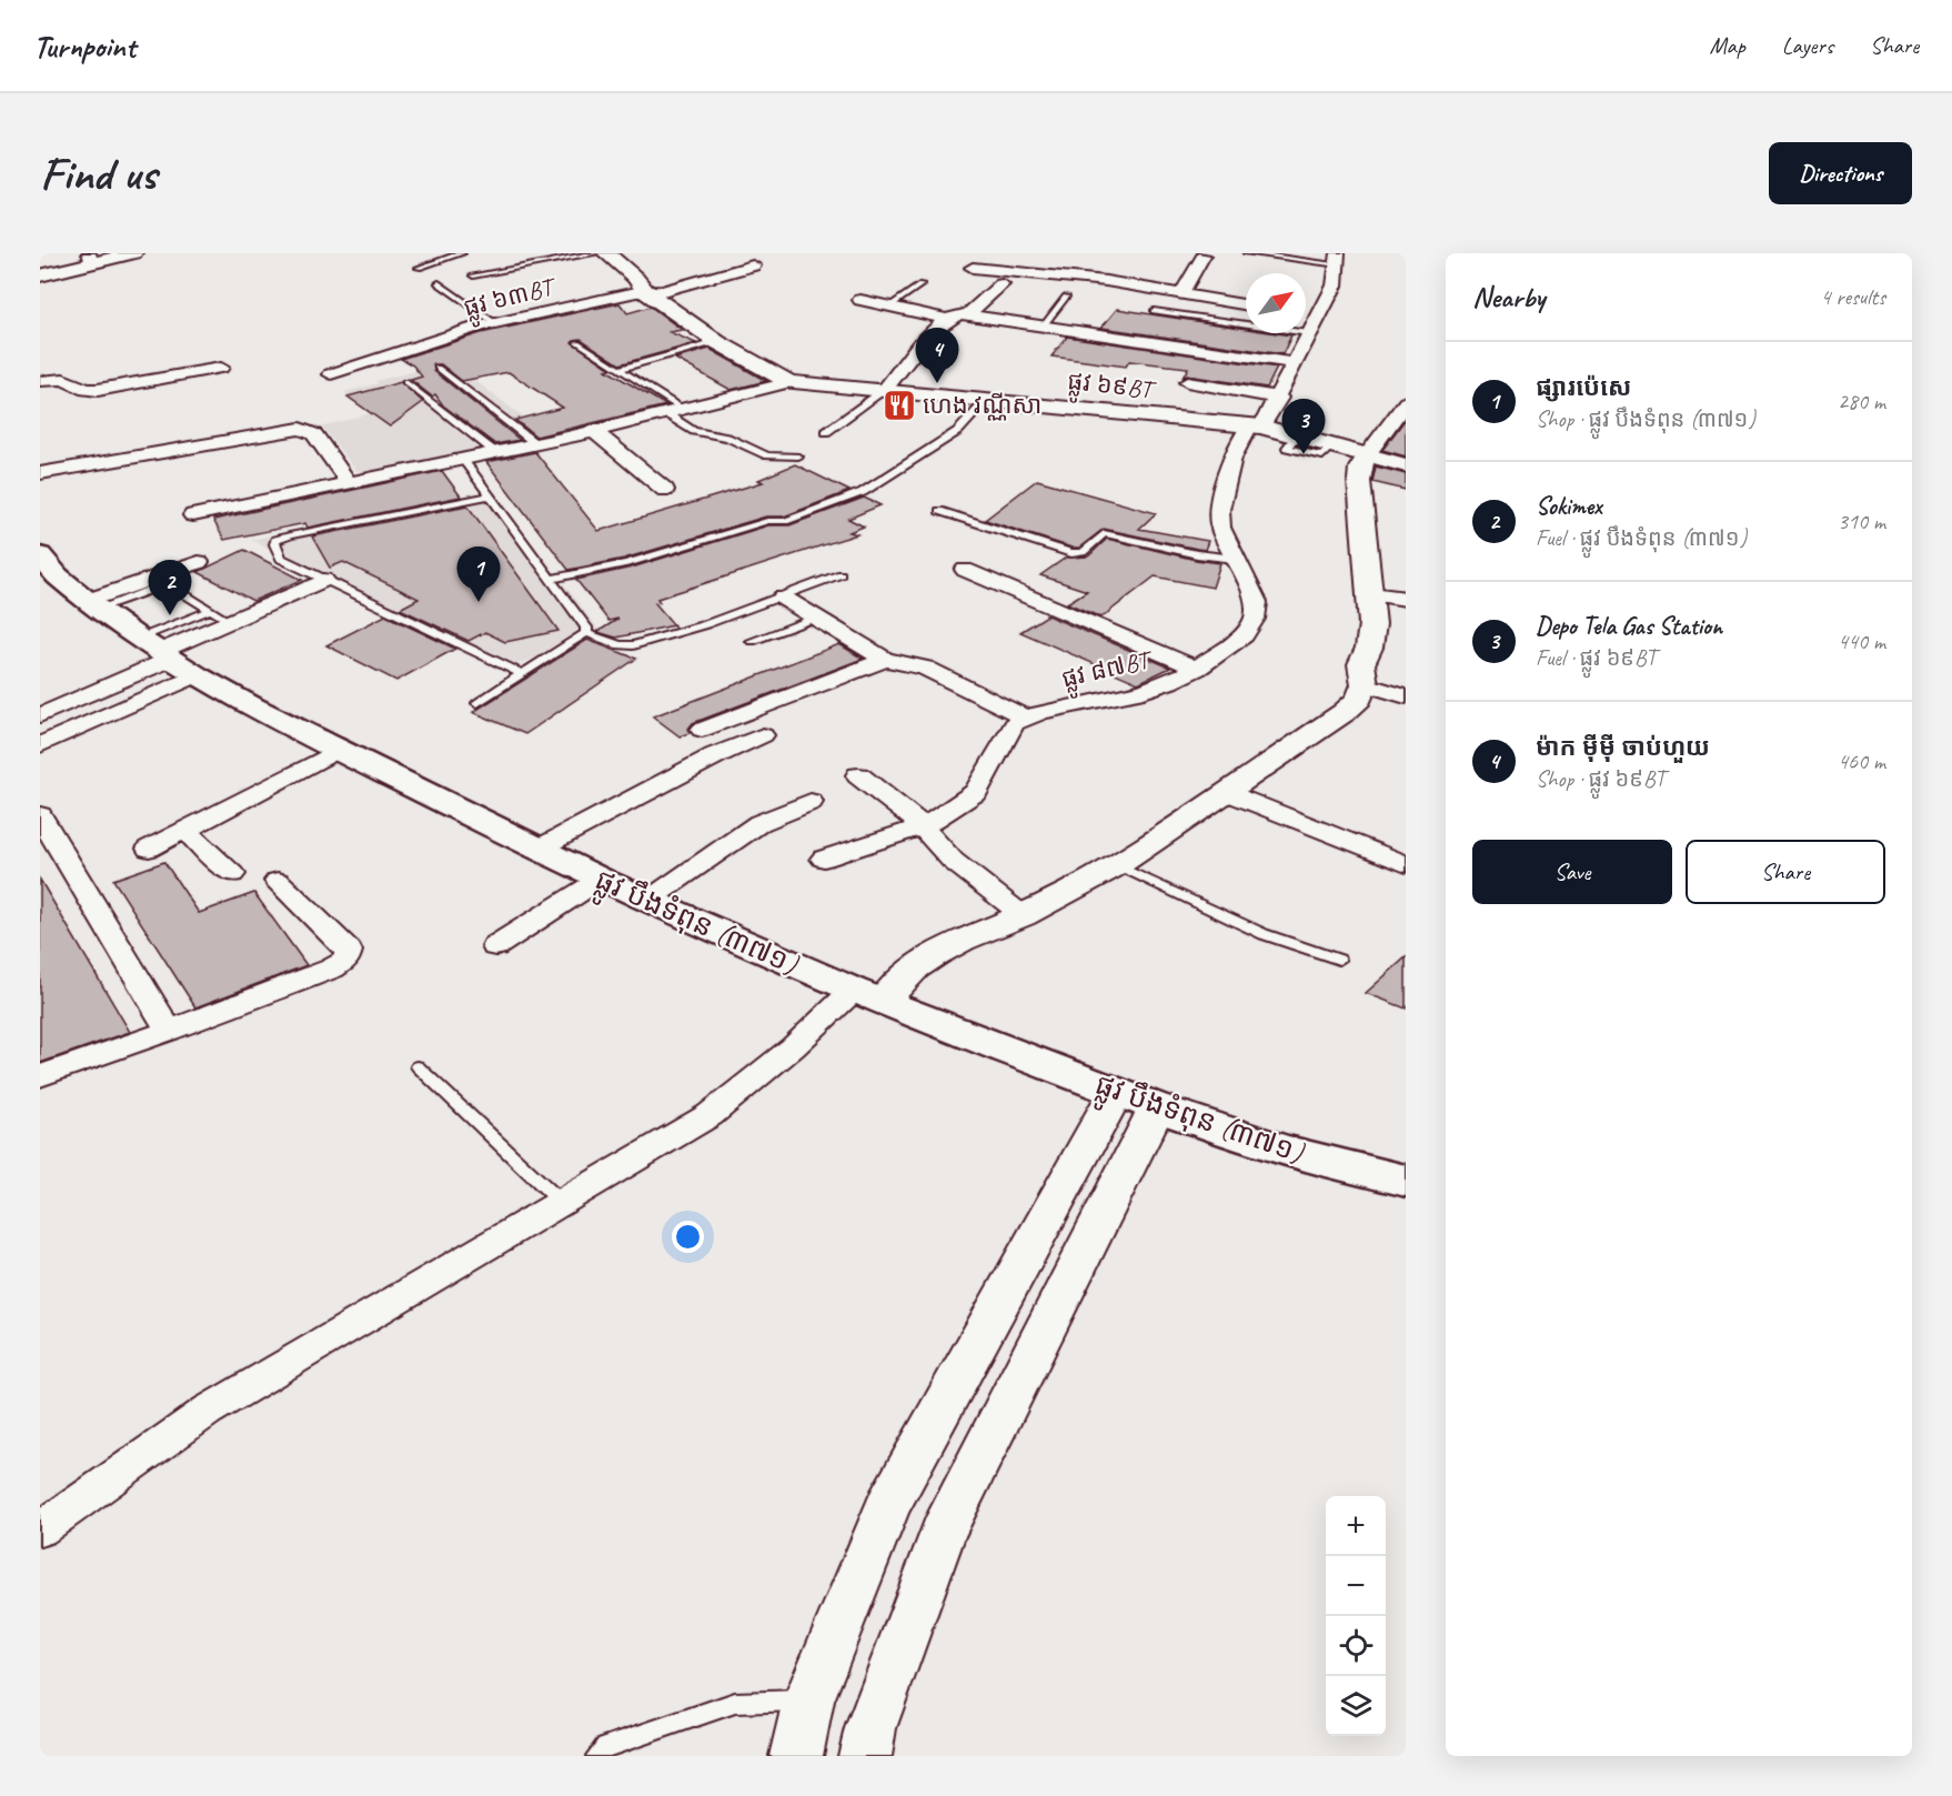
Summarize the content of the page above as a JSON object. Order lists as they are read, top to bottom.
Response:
{
  "streets": {
    "main road": ["ផ្លូវ បឹងទំពុន (៣៧១)"],
    "street": ["ផ្លូវ ៦៣BT", "ផ្លូវ ៦៩BT", "ផ្លូវ ៨៧BT"]
  },
  "crossings": [
    ["ផ្លូវ ៦៣BT", "ផ្លូវ ៦៩BT"],
    ["ផ្លូវ ៦៩BT", "ផ្លូវ ៨៧BT"]
  ],
  "places": {
    "restaurant": ["ហេង វណ្ណីសា"]
  },
  "north": "top right",
  "page": {
    "header": "Turnpoint",
    "nav": ["Map", "Layers", "Share"],
    "buttons": [
      "Directions",
      ["Save", "Share"]
    ],
    "title": "Find us",
    "heading": ["Nearby", "4 results"],
    "pins": [
      "4",
      "3",
      "1",
      "2"
    ],
    "list": [
      {
        "mark": "1",
        "name": "ផ្សារប៉េសេ",
        "note": "Shop · ផ្លូវ បឹងទំពុន (៣៧១)",
        "value": "280 m"
      },
      {
        "mark": "2",
        "name": "Sokimex",
        "note": "Fuel · ផ្លូវ បឹងទំពុន (៣៧១)",
        "value": "310 m"
      },
      {
        "mark": "3",
        "name": "Depo Tela Gas Station",
        "note": "Fuel · ផ្លូវ ៦៩BT",
        "value": "440 m"
      },
      {
        "mark": "4",
        "name": "ម៉ាក ម៉ីម៉ី ចាប់ហួយ",
        "note": "Shop · ផ្លូវ ៦៩BT",
        "value": "460 m"
      }
    ],
    "map_buttons": ["+", "−"]
  }
}
